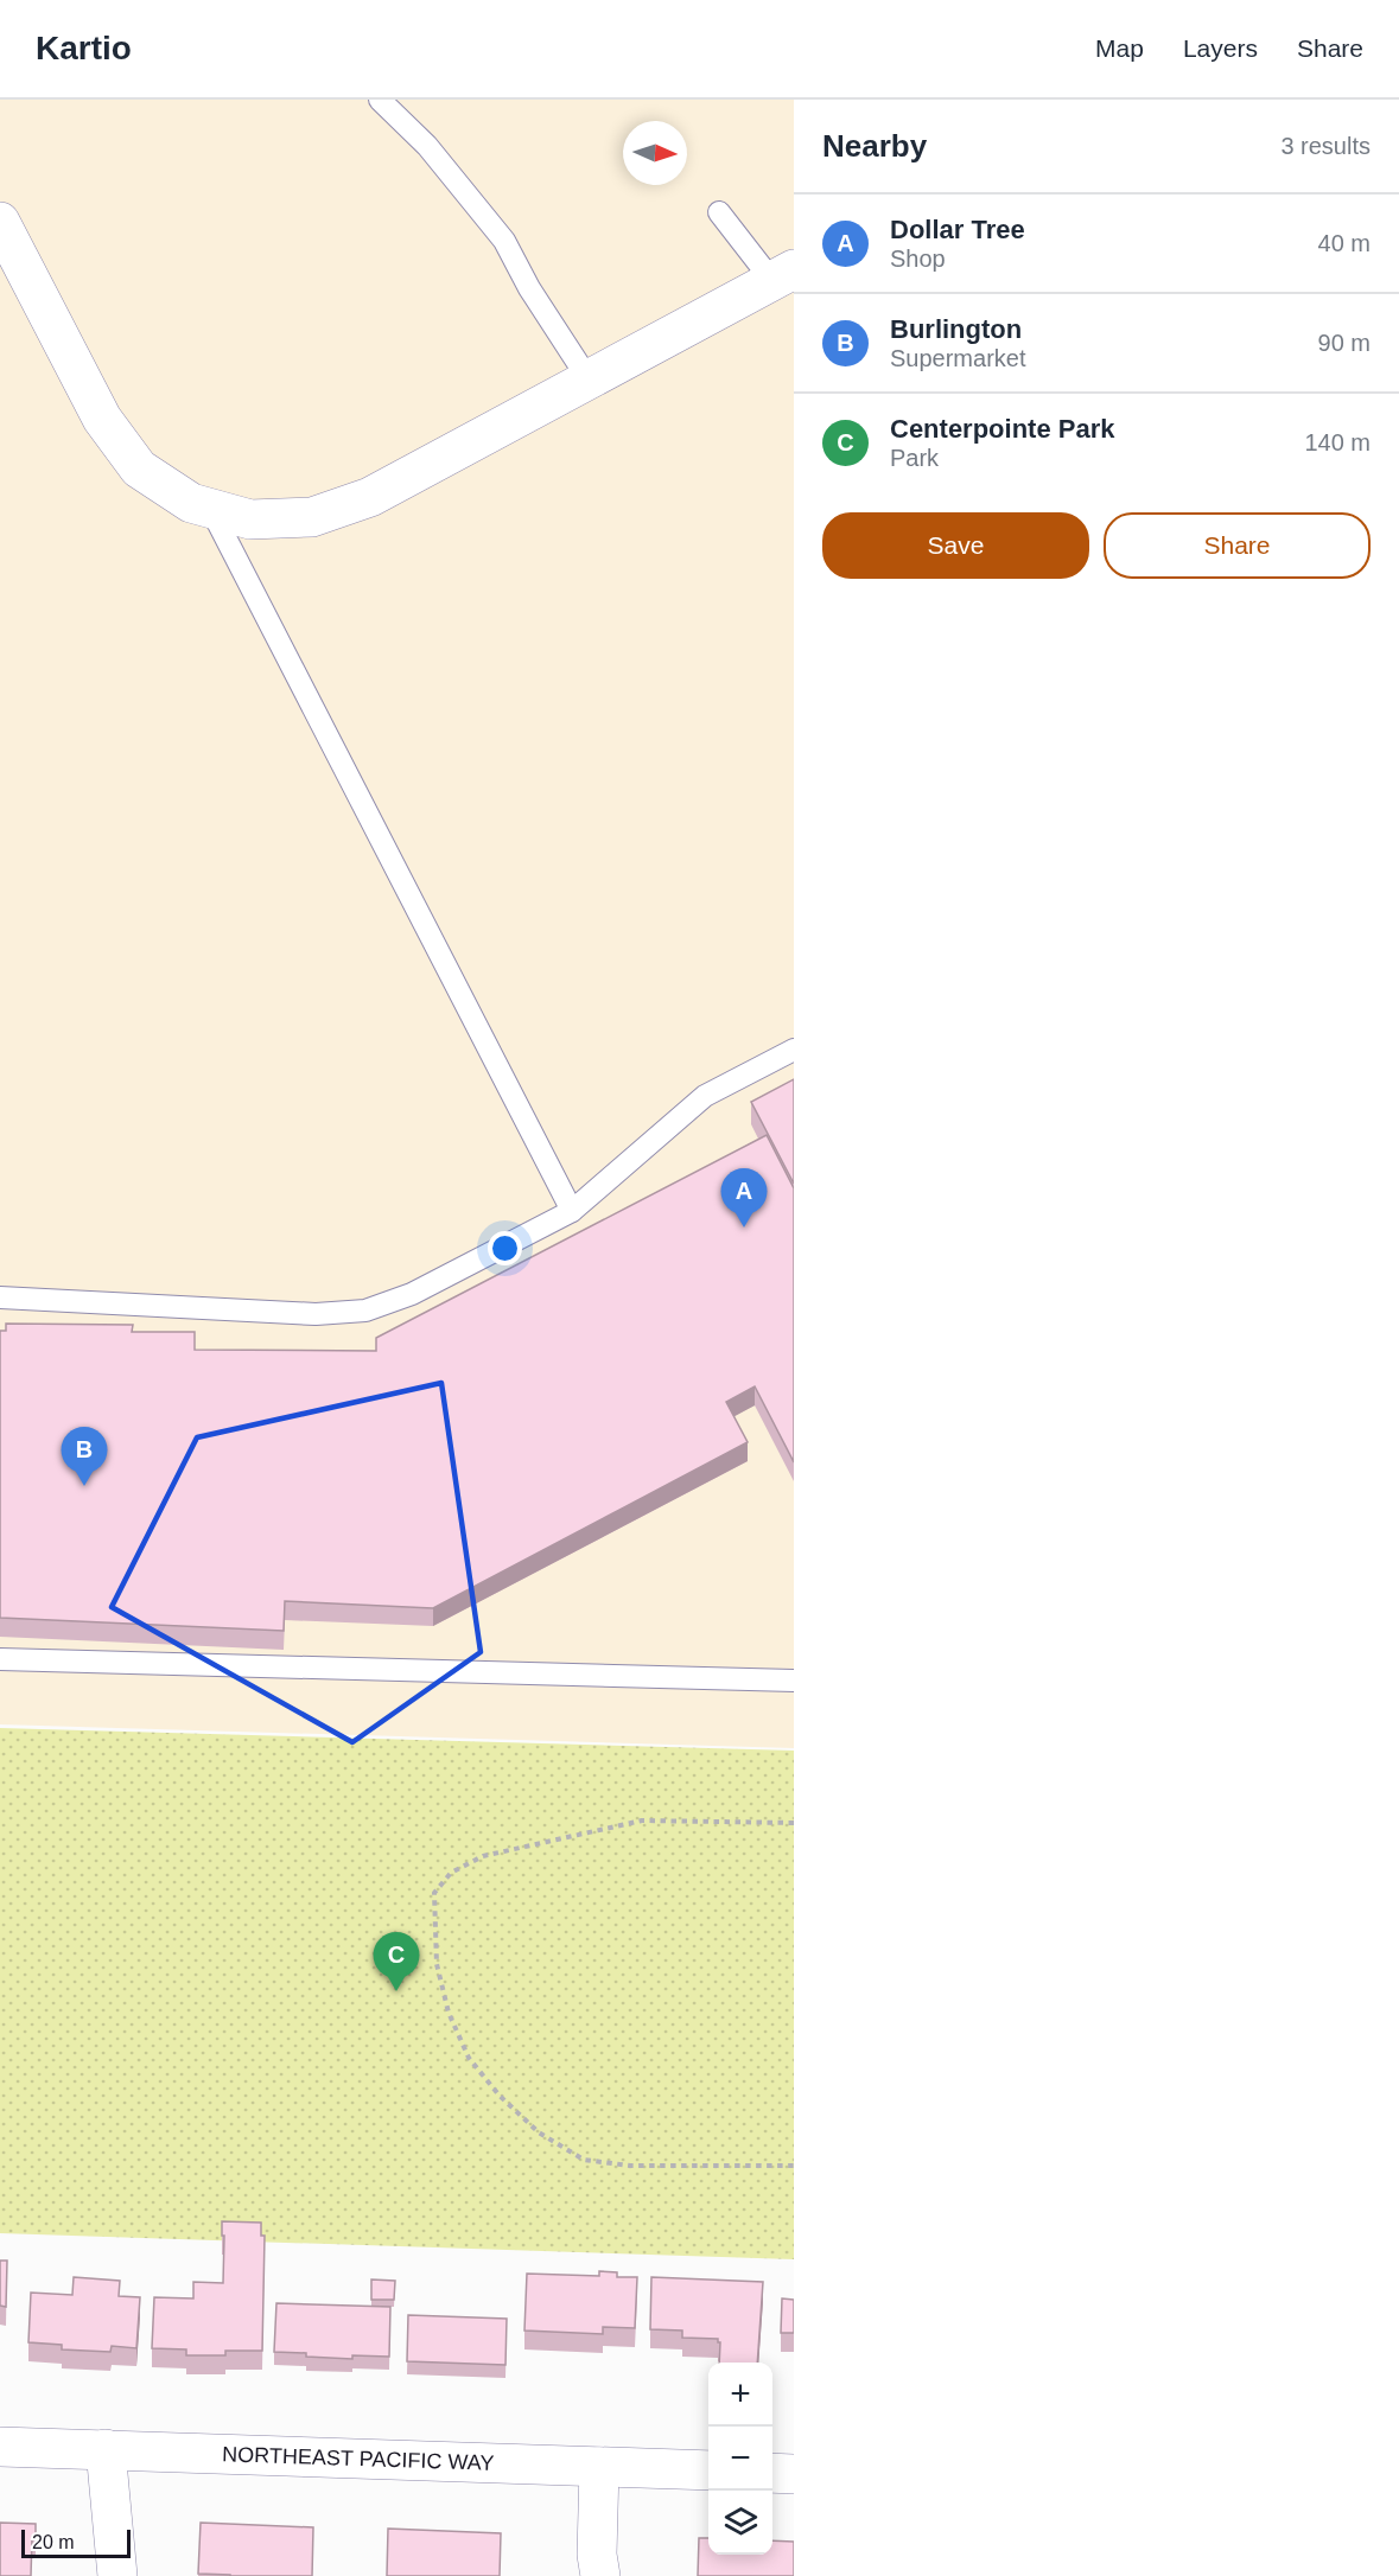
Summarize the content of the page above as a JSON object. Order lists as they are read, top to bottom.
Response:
{
  "streets": {
    "street": ["NORTHEAST PACIFIC WAY"]
  },
  "scale_bar": "20 m",
  "north": "right",
  "page": {
    "header": "Kartio",
    "nav": ["Map", "Layers", "Share"],
    "heading": ["Nearby", "3 results"],
    "list": [
      {
        "mark": "A",
        "name": "Dollar Tree",
        "note": "Shop",
        "value": "40 m"
      },
      {
        "mark": "B",
        "name": "Burlington",
        "note": "Supermarket",
        "value": "90 m"
      },
      {
        "mark": "C",
        "name": "Centerpointe Park",
        "note": "Park",
        "value": "140 m"
      }
    ],
    "buttons": ["Save", "Share"],
    "pins": ["A", "B", "C"],
    "map_buttons": ["+", "−"],
    "scale": "20 m"
  }
}
